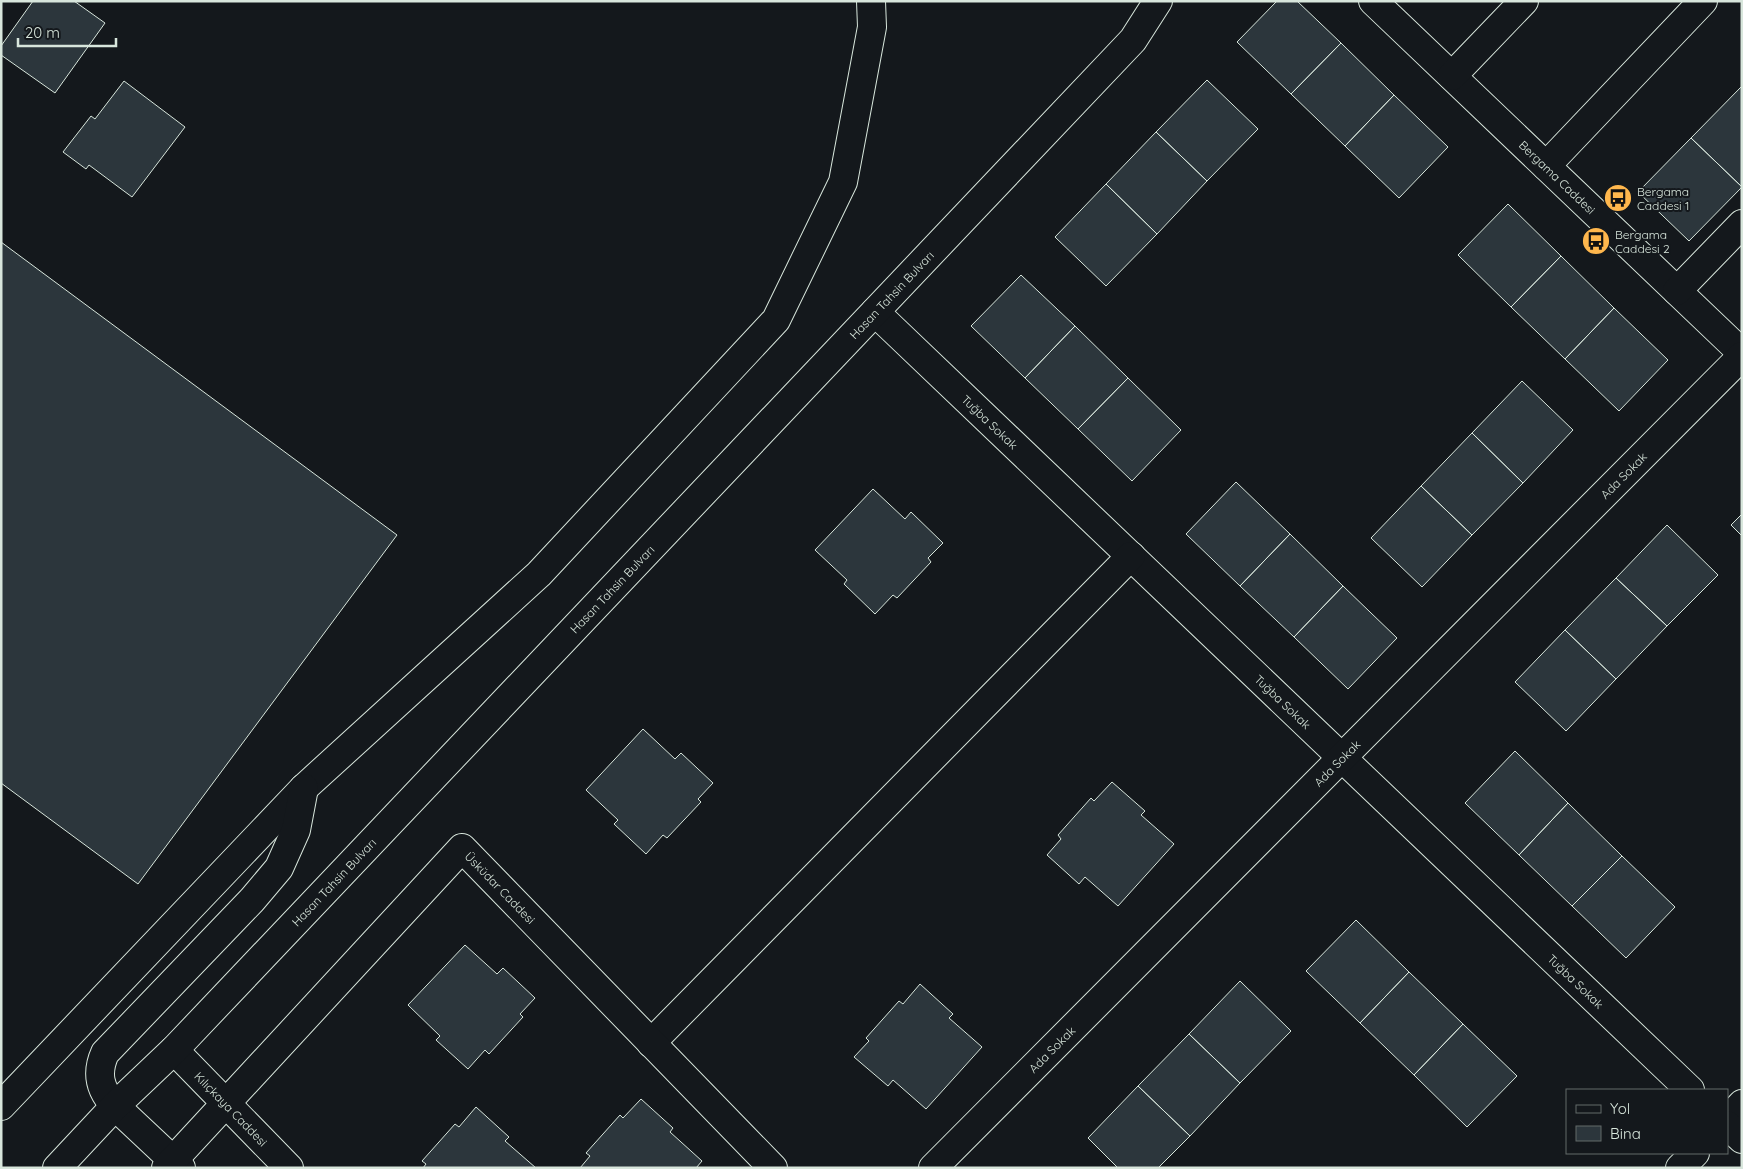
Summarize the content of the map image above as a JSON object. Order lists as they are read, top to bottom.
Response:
{
  "streets": {
    "street": [
      "Bergama Caddesi",
      "Hasan Tahsin Bulvarı",
      "Tuğba Sokak",
      "Ada Sokak",
      "Üsküdar Caddesi",
      "Kılıçkaya Caddesi"
    ]
  },
  "crossings": [
    ["Bergama Caddesi", "Ada Sokak"],
    ["Hasan Tahsin Bulvarı", "Tuğba Sokak"],
    ["Hasan Tahsin Bulvarı", "Kılıçkaya Caddesi"],
    ["Tuğba Sokak", "Ada Sokak"],
    ["Üsküdar Caddesi", "Kılıçkaya Caddesi"]
  ],
  "places": {
    "bus stop": ["Bergama Caddesi 1", "Bergama Caddesi 2"]
  },
  "legend": ["Yol", "Bina"],
  "scale_bar": "20 m"
}
